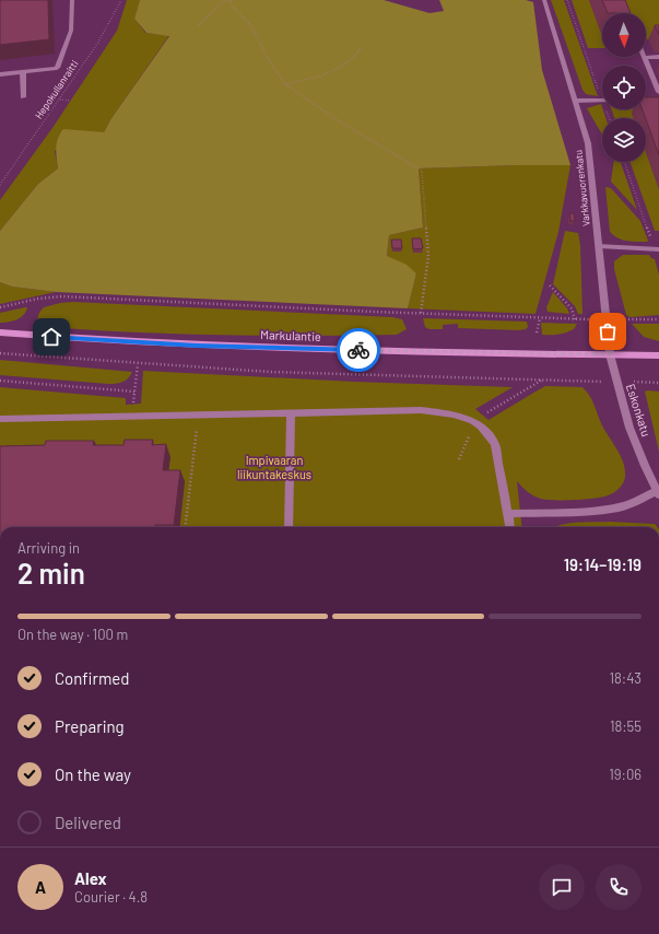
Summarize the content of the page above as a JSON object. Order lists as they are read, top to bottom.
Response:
{
  "streets": {
    "main road": ["Markulantie"],
    "street": ["Varkkavuorenkatu", "Eskonkatu"],
    "path": ["Hepokullanraitti"]
  },
  "crossings": [
    ["Varkkavuorenkatu", "Markulantie"],
    ["Varkkavuorenkatu", "Eskonkatu"],
    ["Markulantie", "Eskonkatu"]
  ],
  "parks": ["Impivaaran liikuntakeskus"],
  "north": "bottom",
  "page": {
    "heading": ["2 min", "Arriving in", "19:14–19:19"],
    "panel": ["Alex", "Courier · 4.8"],
    "bar": "On the way · 100 m",
    "list": [
      ["Confirmed", "18:43"],
      ["Preparing", "18:55"],
      ["On the way", "19:06"],
      "Delivered"
    ],
    "round": "A"
  }
}
